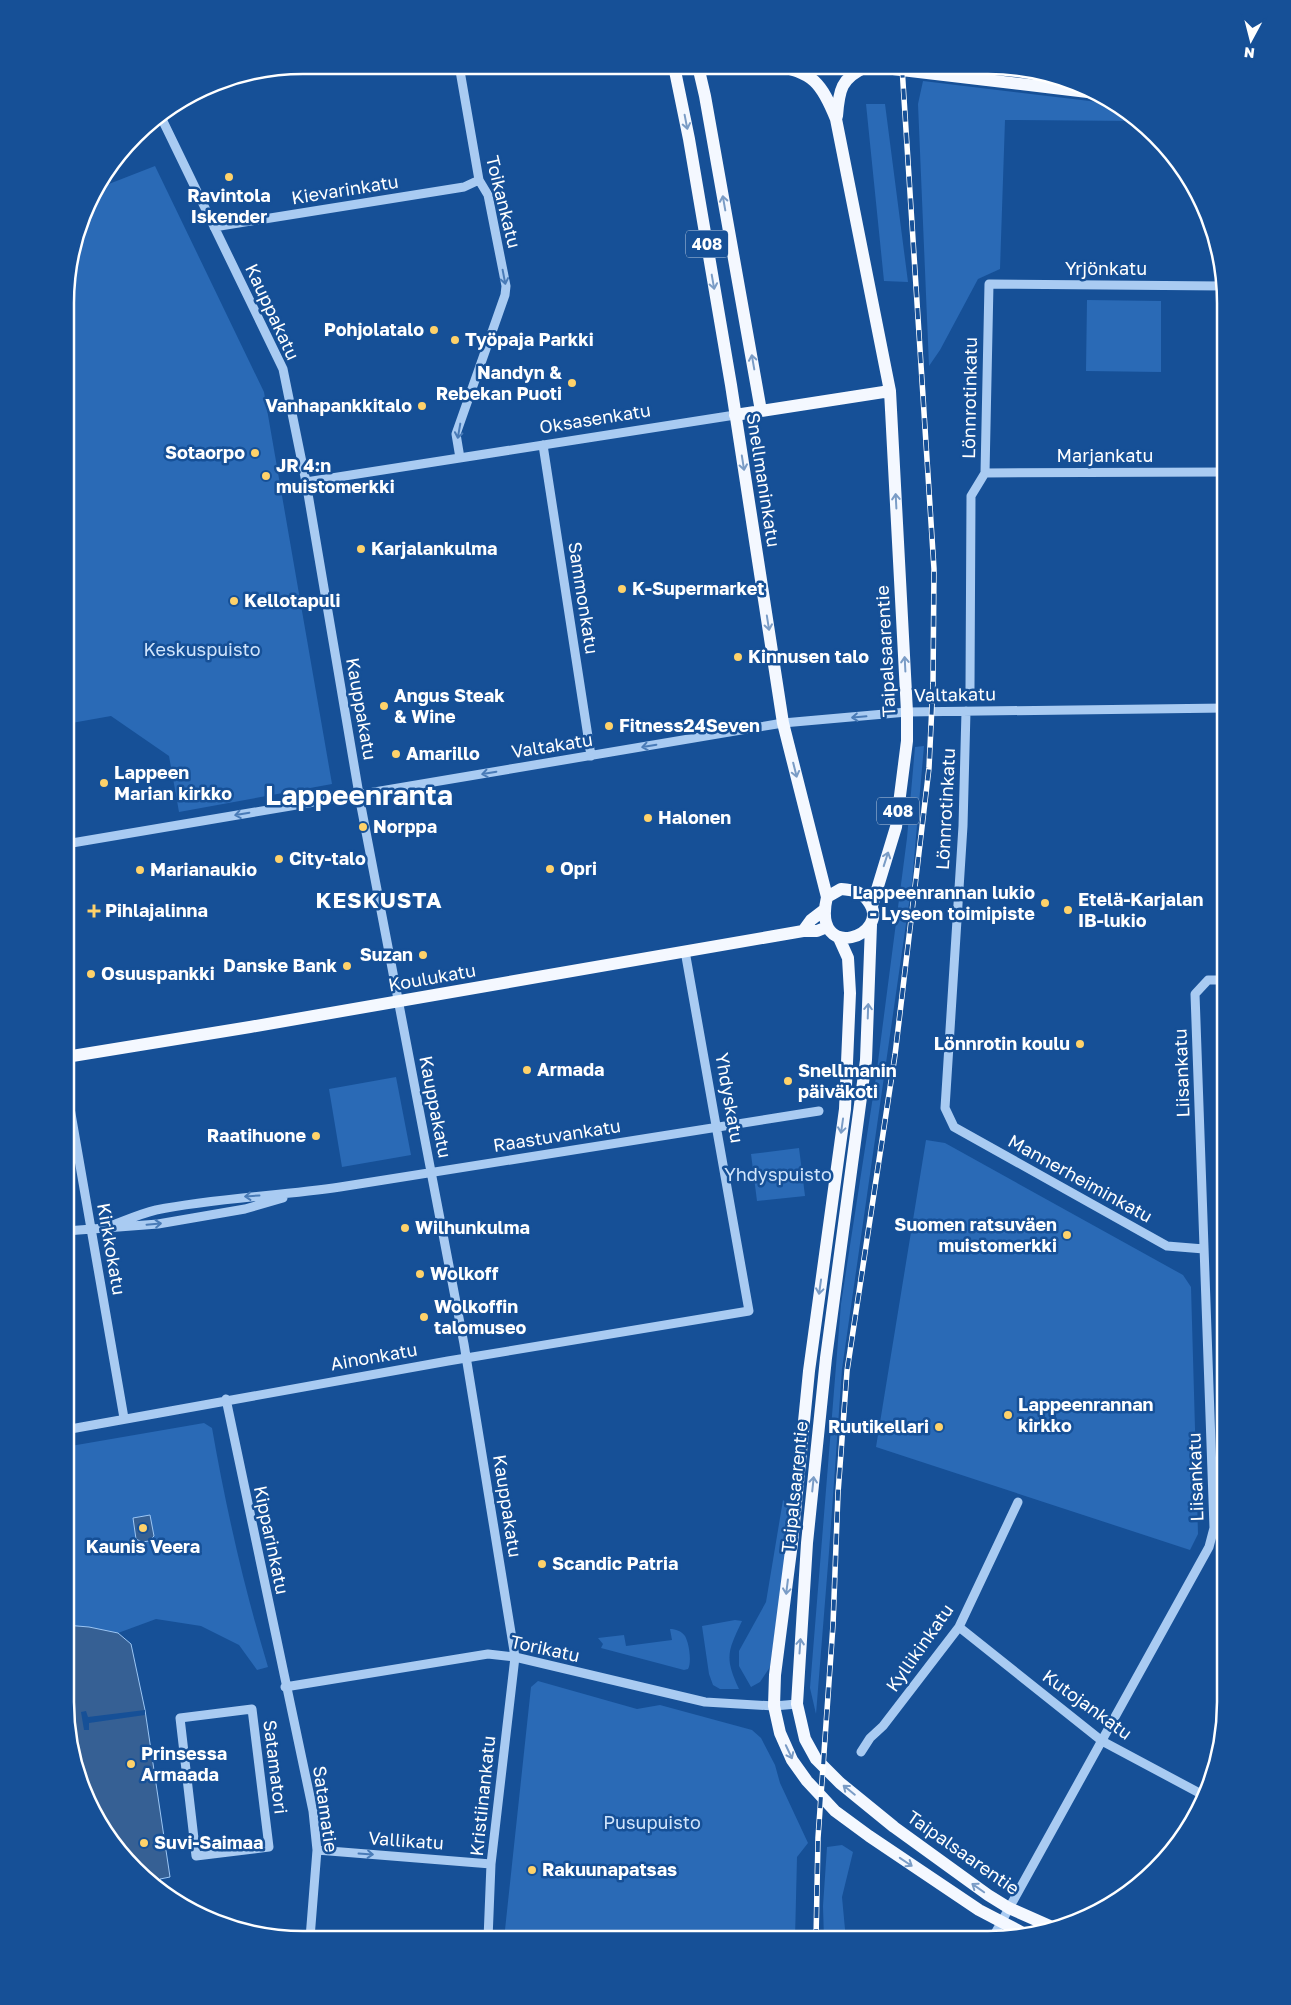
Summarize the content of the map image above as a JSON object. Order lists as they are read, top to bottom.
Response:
{
  "streets": {
    "main road": [
      "408",
      "Oksasenkatu",
      "Snellmaninkatu",
      "Taipalsaarentie",
      "Koulukatu"
    ],
    "street": [
      "Kievarinkatu",
      "Toikankatu",
      "Yrjönkatu",
      "Kauppakatu",
      "Lönnrotinkatu",
      "Marjankatu",
      "Sammonkatu",
      "Valtakatu",
      "Liisankatu",
      "Yhdyskatu",
      "Raastuvankatu",
      "Mannerheiminkatu",
      "Kirkkokatu",
      "Ainonkatu",
      "Kipparinkatu",
      "Kyllikinkatu",
      "Torikatu",
      "Kutojankatu",
      "Satamatori",
      "Kristiinankatu",
      "Satamatie",
      "Vallikatu"
    ]
  },
  "crossings": [
    ["Kievarinkatu", "Toikankatu"],
    ["Kievarinkatu", "Kauppakatu"],
    ["Toikankatu", "Oksasenkatu"],
    ["408", "Oksasenkatu"],
    ["408", "Snellmaninkatu"],
    ["408", "Taipalsaarentie"],
    ["408", "Koulukatu"],
    ["Yrjönkatu", "Lönnrotinkatu"],
    ["Kauppakatu", "Oksasenkatu"],
    ["Kauppakatu", "Valtakatu"],
    ["Kauppakatu", "Koulukatu"],
    ["Kauppakatu", "Raastuvankatu"],
    ["Kauppakatu", "Ainonkatu"],
    ["Kauppakatu", "Torikatu"],
    ["Kauppakatu", "Kristiinankatu"],
    ["Lönnrotinkatu", "Marjankatu"],
    ["Lönnrotinkatu", "Valtakatu"],
    ["Lönnrotinkatu", "Mannerheiminkatu"],
    ["Oksasenkatu", "Snellmaninkatu"],
    ["Oksasenkatu", "Sammonkatu"],
    ["Oksasenkatu", "Taipalsaarentie"],
    ["Snellmaninkatu", "Taipalsaarentie"],
    ["Snellmaninkatu", "Valtakatu"],
    ["Snellmaninkatu", "Koulukatu"],
    ["Sammonkatu", "Valtakatu"],
    ["Taipalsaarentie", "Valtakatu"],
    ["Taipalsaarentie", "Koulukatu"],
    ["Taipalsaarentie", "Liisankatu"],
    ["Taipalsaarentie", "Torikatu"],
    ["Koulukatu", "Yhdyskatu"],
    ["Liisankatu", "Mannerheiminkatu"],
    ["Liisankatu", "Kutojankatu"],
    ["Yhdyskatu", "Raastuvankatu"],
    ["Yhdyskatu", "Ainonkatu"],
    ["Raastuvankatu", "Kirkkokatu"],
    ["Kirkkokatu", "Ainonkatu"],
    ["Ainonkatu", "Kipparinkatu"],
    ["Kipparinkatu", "Torikatu"],
    ["Kipparinkatu", "Satamatie"],
    ["Kyllikinkatu", "Kutojankatu"],
    ["Torikatu", "Kristiinankatu"],
    ["Torikatu", "Satamatie"],
    ["Kristiinankatu", "Vallikatu"],
    ["Satamatie", "Vallikatu"]
  ],
  "one_way": ["Toikankatu", "Valtakatu", "Vallikatu"],
  "districts": ["Lappeenranta", "KESKUSTA"],
  "parks": ["Keskuspuisto", "Yhdyspuisto", "Pusupuisto"],
  "places": {
    "other": [
      "Ravintola Iskender",
      "Pohjolatalo",
      "Työpaja Parkki",
      "Nandyn & Rebekan Puoti",
      "Vanhapankkitalo",
      "Sotaorpo",
      "JR 4:n muistomerkki",
      "Karjalankulma",
      "K-Supermarket",
      "Kellotapuli",
      "Kinnusen talo",
      "Angus Steak & Wine",
      "Fitness24Seven",
      "Amarillo",
      "Lappeen Marian kirkko",
      "Halonen",
      "Norppa",
      "City-talo",
      "Opri",
      "Marianaukio",
      "Lappeenrannan lukio - Lyseon toimipiste",
      "Etelä-Karjalan IB-lukio",
      "Suzan",
      "Danske Bank",
      "Osuuspankki",
      "Lönnrotin koulu",
      "Armada",
      "Snellmanin päiväkoti",
      "Raatihuone",
      "Wilhunkulma",
      "Suomen ratsuväen muistomerkki",
      "Wolkoff",
      "Wolkoffin talomuseo",
      "Lappeenrannan kirkko",
      "Ruutikellari",
      "Kaunis Veera",
      "Scandic Patria",
      "Prinsessa Armaada",
      "Suvi-Saimaa",
      "Rakuunapatsas"
    ],
    "health": ["Pihlajalinna"]
  },
  "north": "bottom"
}
